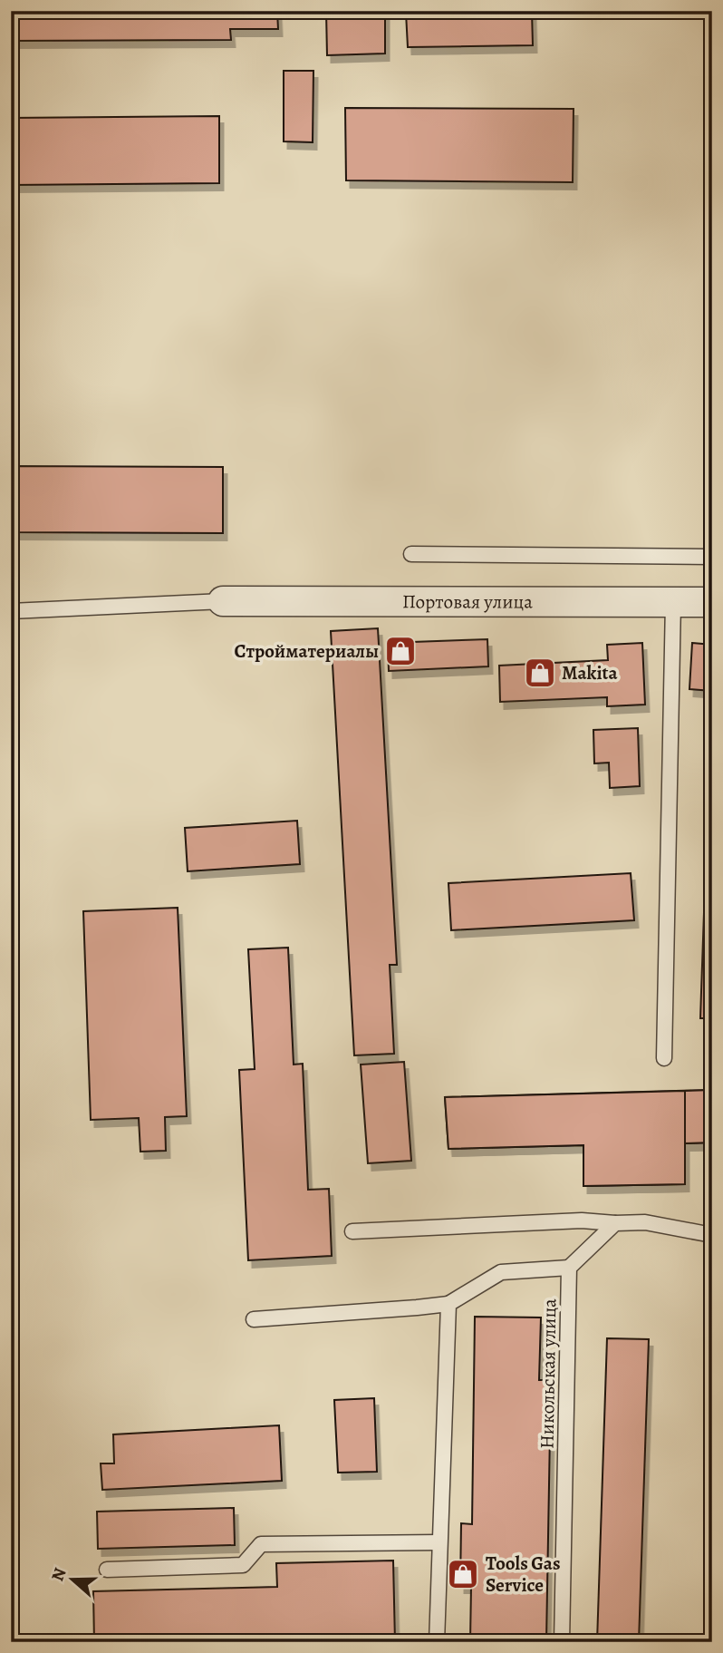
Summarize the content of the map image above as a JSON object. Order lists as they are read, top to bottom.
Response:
{
  "streets": {
    "street": ["Портовая улица"],
    "lane": ["Никольская улица"]
  },
  "places": {
    "shop": ["Стройматериалы", "Makita", "Tools Gas Service"]
  },
  "north": "left"
}
